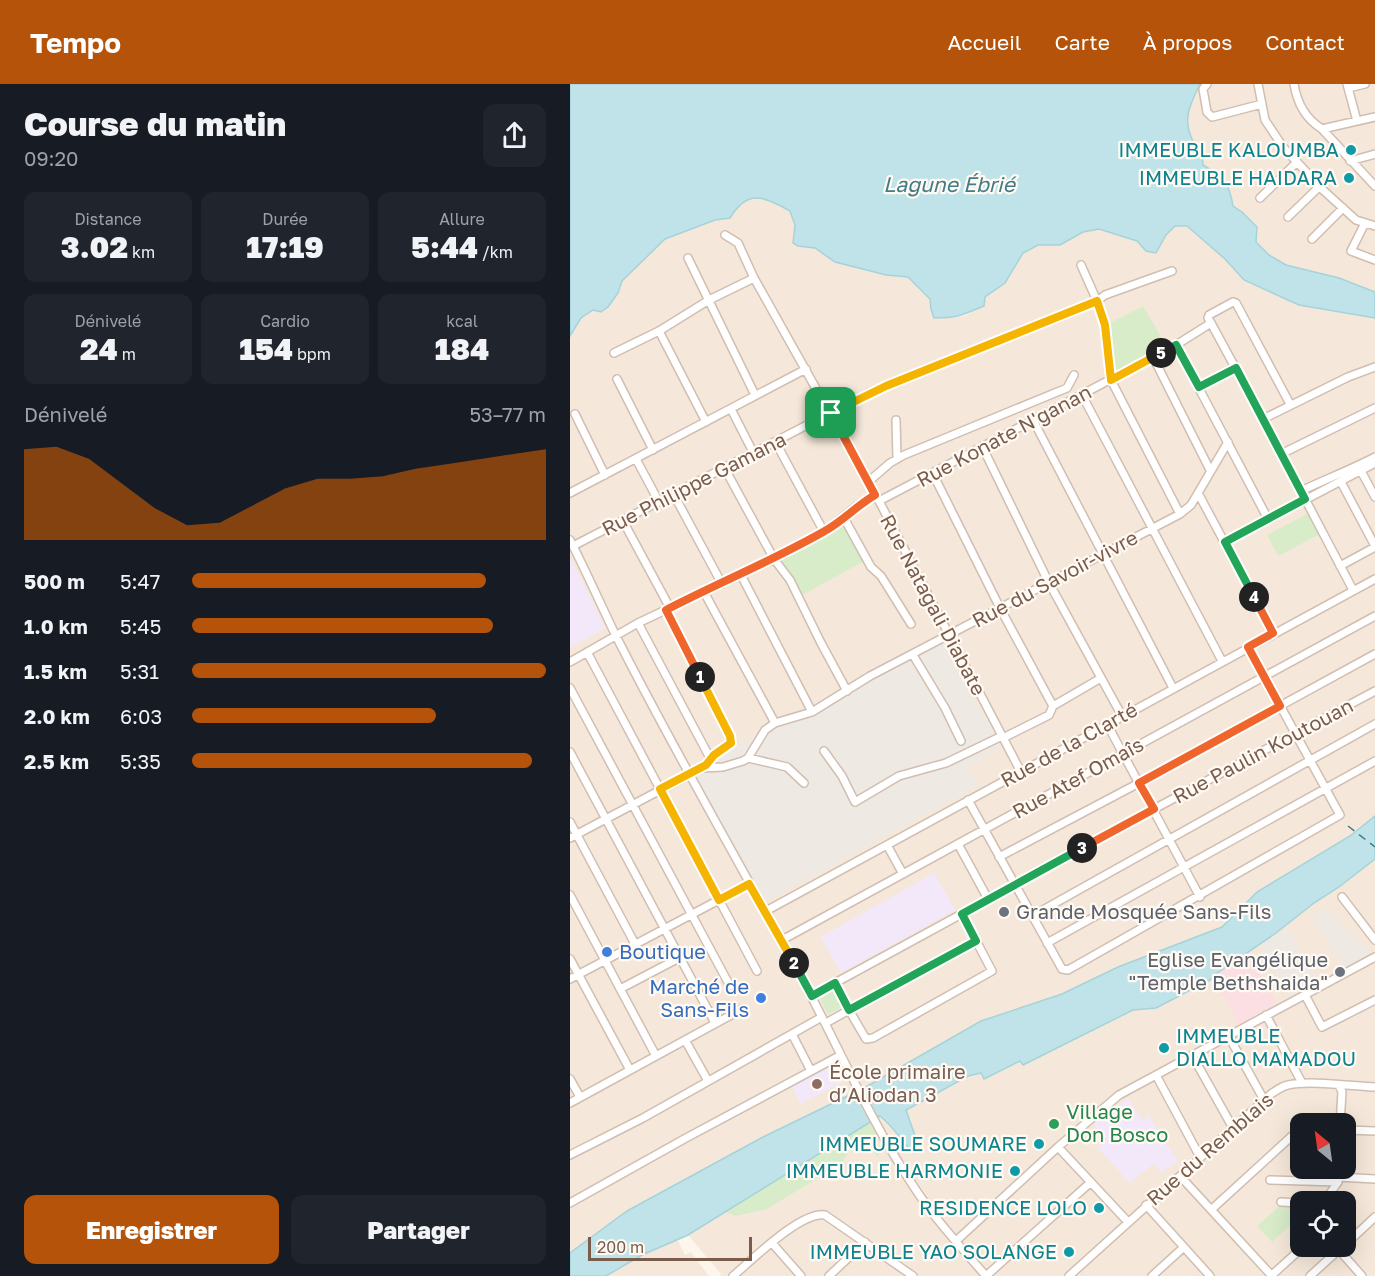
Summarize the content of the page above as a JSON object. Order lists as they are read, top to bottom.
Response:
{
  "streets": {
    "street": [
      "Rue Konate N'ganan",
      "Rue Philippe Gamana",
      "Rue du Savoir-vivre",
      "Rue Natagali Diabate",
      "Rue de la Clarté",
      "Rue Paulin Koutouan",
      "Rue Atef Omaîs",
      "Rue du Remblais"
    ]
  },
  "crossings": [
    ["Rue Konate N'ganan", "Rue Natagali Diabate"],
    ["Rue Philippe Gamana", "Rue Natagali Diabate"],
    ["Rue du Savoir-vivre", "Rue Natagali Diabate"],
    ["Rue Natagali Diabate", "Rue de la Clarté"]
  ],
  "water": ["Lagune Ébrié"],
  "places": [
    "IMMEUBLE KALOUMBA",
    "IMMEUBLE HAIDARA",
    "Grande Mosquée Sans-Fils",
    "Boutique",
    "Eglise Evangélique \"Temple Bethshaida\"",
    "Marché de Sans-Fils",
    "IMMEUBLE DIALLO MAMADOU",
    "École primaire d’Aliodan 3",
    "Village Don Bosco",
    "IMMEUBLE SOUMARE",
    "IMMEUBLE HARMONIE",
    "RESIDENCE LOLO",
    "IMMEUBLE YAO SOLANGE"
  ],
  "scale_bar": "200 m",
  "north": "top left",
  "page": {
    "header": "Tempo",
    "nav": [
      "Accueil",
      "Carte",
      "À propos",
      "Contact"
    ],
    "heading": ["Course du matin", "09:20"],
    "stats": [
      ["Distance", "3.02 km"],
      ["Durée", "17:19"],
      ["Allure", "5:44 /km"],
      ["Dénivelé", "24 m"],
      ["Cardio", "154 bpm"],
      ["kcal", "184"]
    ],
    "pins": [
      "5",
      "4",
      "1",
      "3",
      "2"
    ],
    "chart": ["Dénivelé", "53–77 m"],
    "list": [
      {
        "name": "500 m",
        "note": "5:47"
      },
      {
        "name": "1.0 km",
        "note": "5:45"
      },
      {
        "name": "1.5 km",
        "note": "5:31"
      },
      {
        "name": "2.0 km",
        "note": "6:03"
      },
      {
        "name": "2.5 km",
        "note": "5:35"
      }
    ],
    "buttons": ["Enregistrer", "Partager"],
    "scale": "200 m"
  }
}
